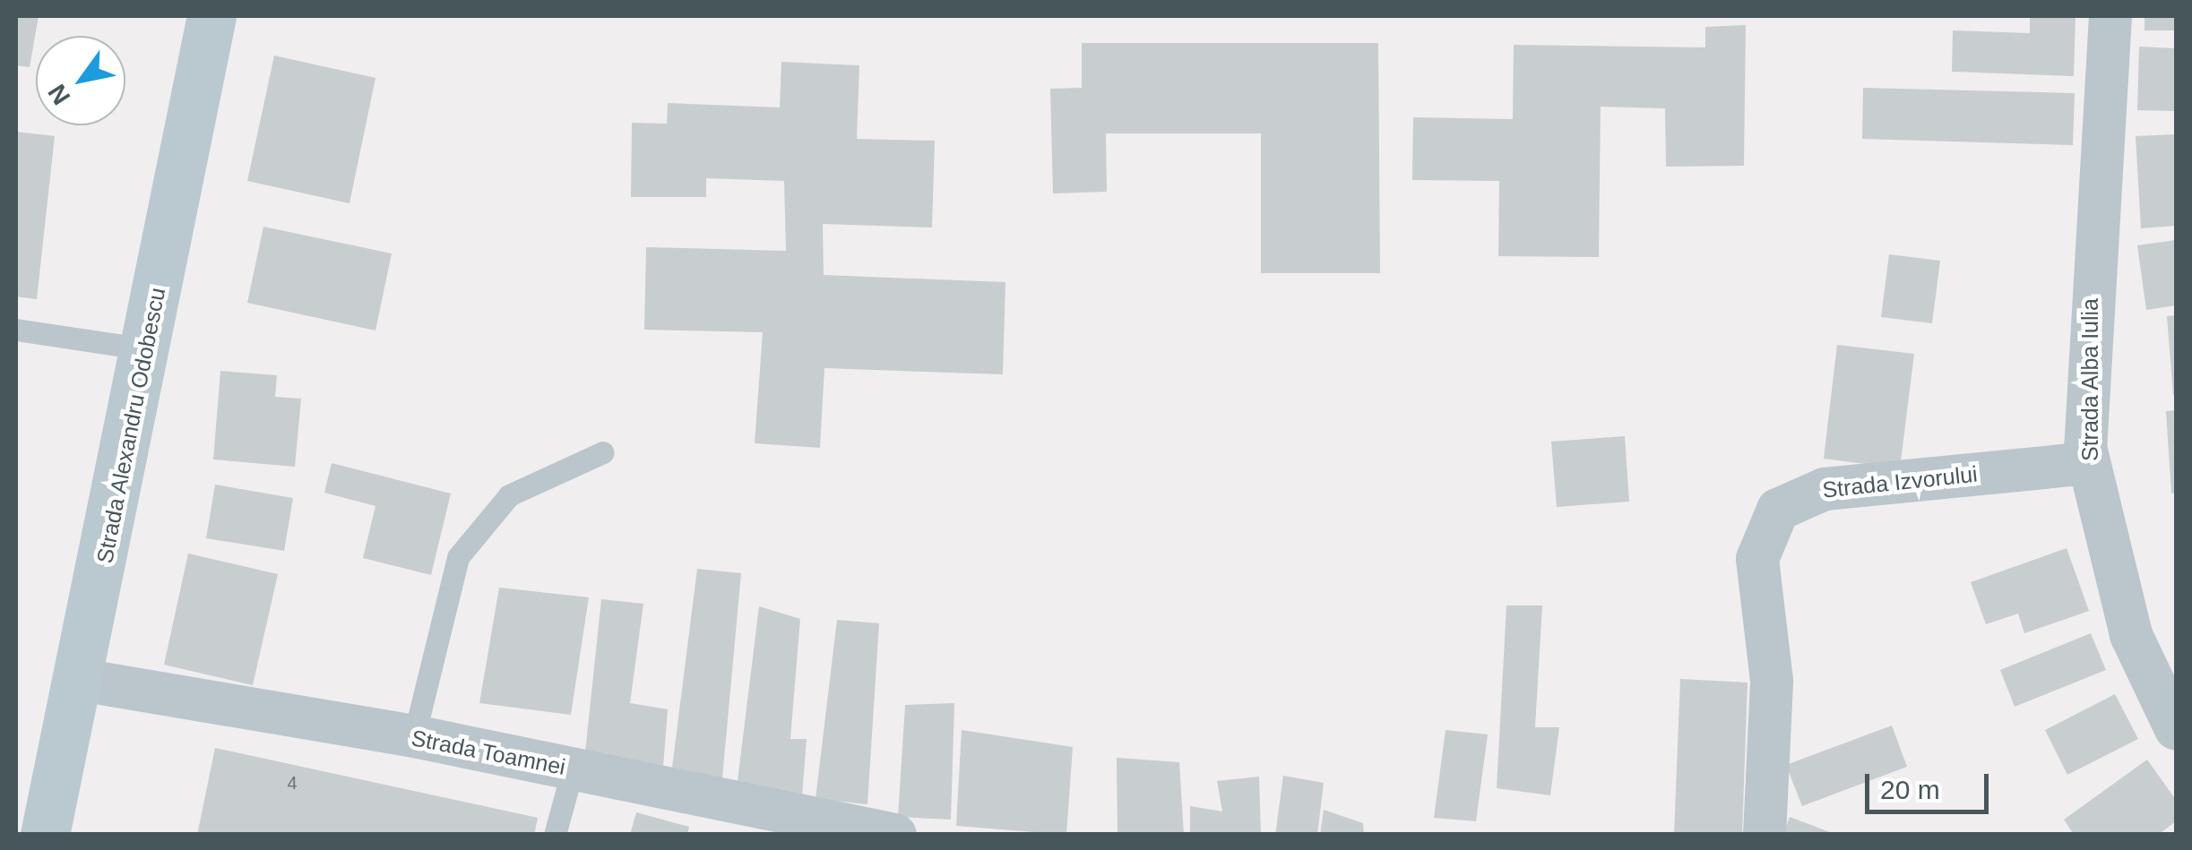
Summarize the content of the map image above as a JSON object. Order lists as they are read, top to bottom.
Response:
{
  "streets": {
    "main road": ["Strada Alexandru Odobescu"],
    "street": ["Strada Alba Iulia", "Strada Izvorului", "Strada Toamnei"]
  },
  "crossings": [
    ["Strada Alba Iulia", "Strada Izvorului"],
    ["Strada Alexandru Odobescu", "Strada Toamnei"]
  ],
  "house_numbers": ["4"],
  "scale_bar": "20 m",
  "north": "bottom left"
}
